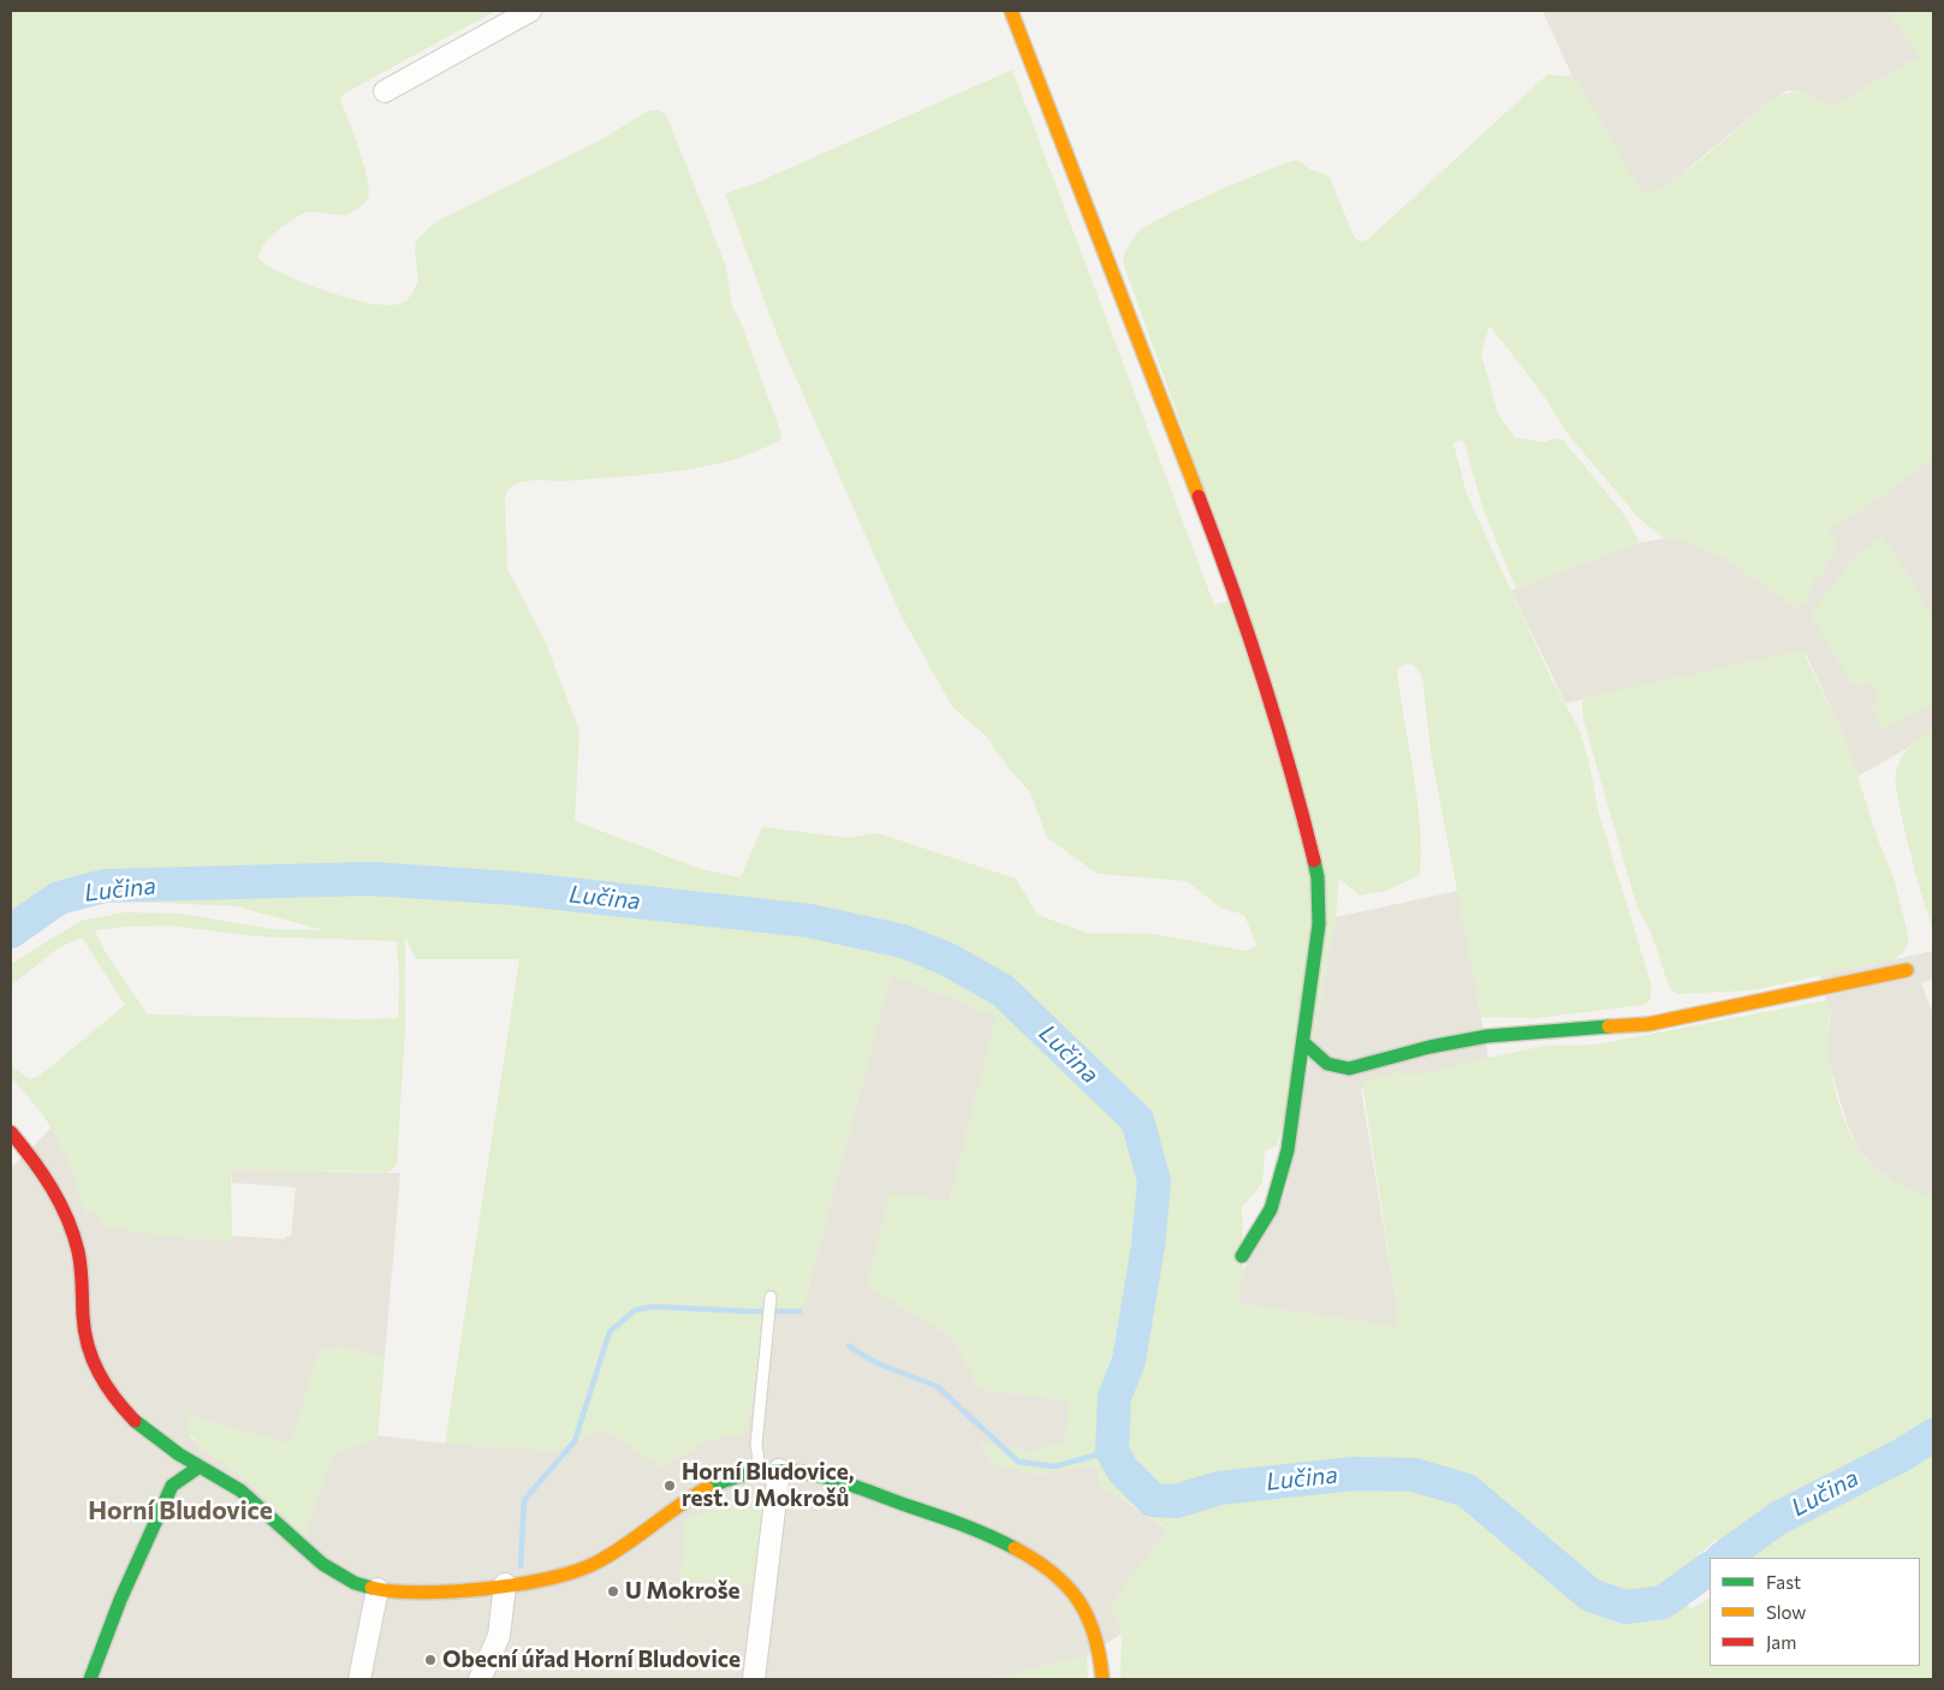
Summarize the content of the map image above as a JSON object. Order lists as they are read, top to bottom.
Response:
{
  "districts": ["Horní Bludovice"],
  "water": ["Lučina"],
  "places": ["Horní Bludovice, rest. U Mokrošů", "U Mokroše", "Obecní úřad Horní Bludovice"],
  "legend": ["Fast", "Slow", "Jam"]
}
